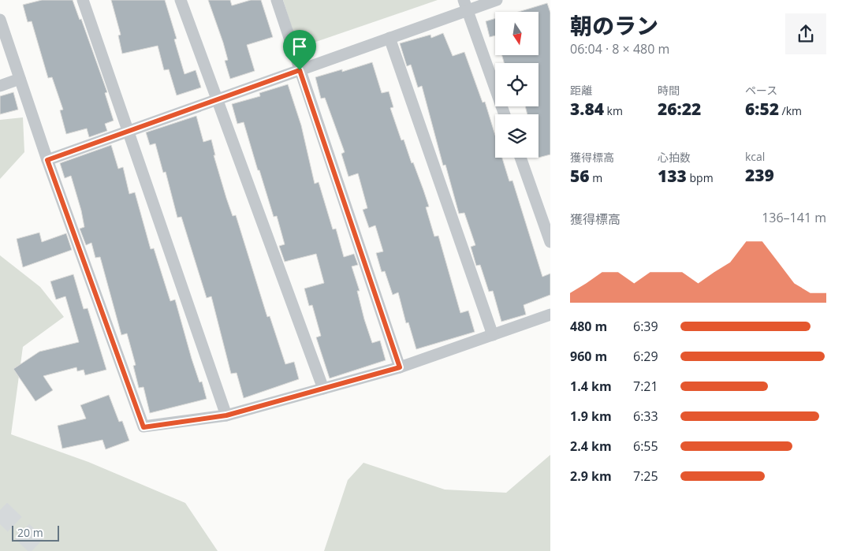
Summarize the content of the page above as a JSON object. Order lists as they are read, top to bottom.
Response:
{
  "scale_bar": "20 m",
  "north": "bottom",
  "page": {
    "heading": ["朝のラン", "06:04 · 8 × 480 m"],
    "stats": [
      ["距離", "3.84 km"],
      ["時間", "26:22"],
      ["ペース", "6:52 /km"],
      ["獲得標高", "56 m"],
      ["心拍数", "133 bpm"],
      ["kcal", "239"]
    ],
    "chart": ["獲得標高", "136–141 m"],
    "list": [
      {
        "name": "480 m",
        "note": "6:39"
      },
      {
        "name": "960 m",
        "note": "6:29"
      },
      {
        "name": "1.4 km",
        "note": "7:21"
      },
      {
        "name": "1.9 km",
        "note": "6:33"
      },
      {
        "name": "2.4 km",
        "note": "6:55"
      },
      {
        "name": "2.9 km",
        "note": "7:25"
      }
    ],
    "scale": "20 m"
  }
}
